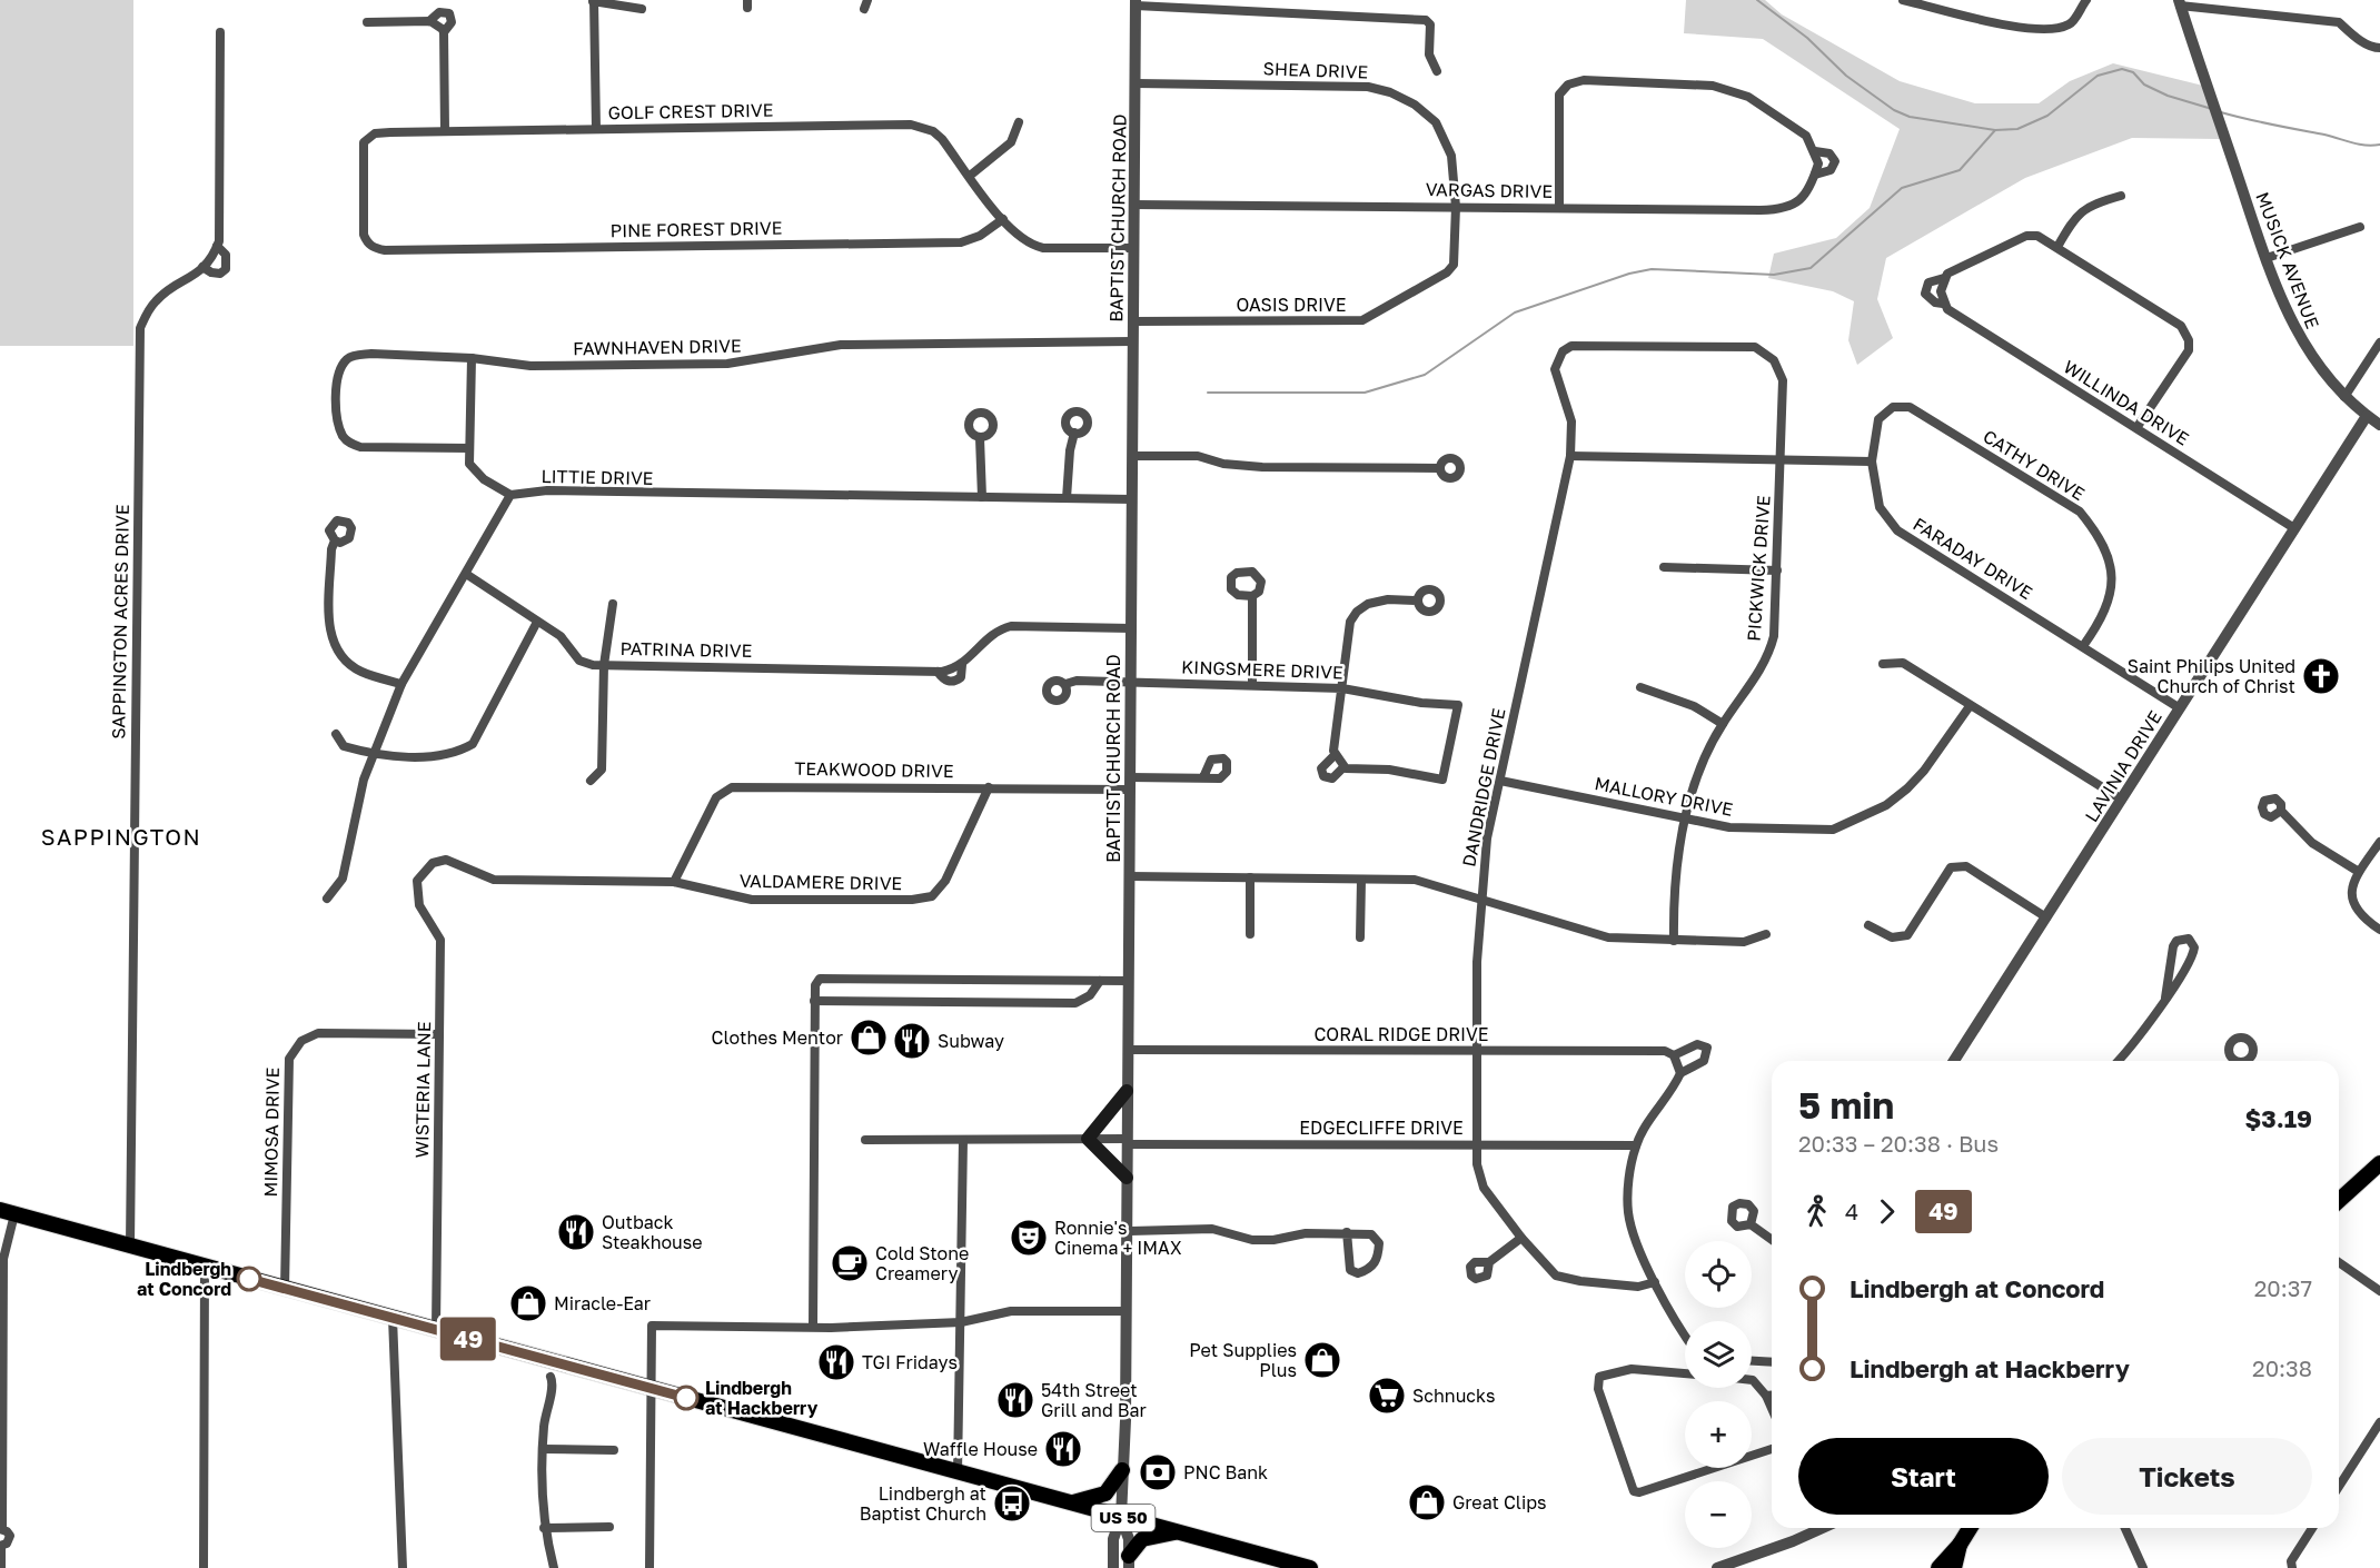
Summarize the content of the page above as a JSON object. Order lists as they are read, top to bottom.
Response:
{
  "streets": {
    "main road": ["US 50"],
    "street": [
      "SHEA DRIVE",
      "GOLF CREST DRIVE",
      "VARGAS DRIVE",
      "BAPTIST CHURCH ROAD",
      "PINE FOREST DRIVE",
      "MUSICK AVENUE",
      "OASIS DRIVE",
      "FAWNHAVEN DRIVE",
      "WILLINDA DRIVE",
      "CATHY DRIVE",
      "LITTIE DRIVE",
      "FARADAY DRIVE",
      "PICKWICK DRIVE",
      "SAPPINGTON ACRES DRIVE",
      "PATRINA DRIVE",
      "KINGSMERE DRIVE",
      "LAVINIA DRIVE",
      "TEAKWOOD DRIVE",
      "DANDRIDGE DRIVE",
      "MALLORY DRIVE",
      "VALDAMERE DRIVE",
      "CORAL RIDGE DRIVE",
      "WISTERIA LANE",
      "EDGECLIFFE DRIVE",
      "MIMOSA DRIVE"
    ]
  },
  "crossings": [
    ["SHEA DRIVE", "VARGAS DRIVE"],
    ["SHEA DRIVE", "BAPTIST CHURCH ROAD"],
    ["SHEA DRIVE", "OASIS DRIVE"],
    ["GOLF CREST DRIVE", "BAPTIST CHURCH ROAD"],
    ["GOLF CREST DRIVE", "PINE FOREST DRIVE"],
    ["VARGAS DRIVE", "BAPTIST CHURCH ROAD"],
    ["VARGAS DRIVE", "OASIS DRIVE"],
    ["BAPTIST CHURCH ROAD", "OASIS DRIVE"],
    ["BAPTIST CHURCH ROAD", "FAWNHAVEN DRIVE"],
    ["BAPTIST CHURCH ROAD", "LITTIE DRIVE"],
    ["BAPTIST CHURCH ROAD", "PATRINA DRIVE"],
    ["BAPTIST CHURCH ROAD", "KINGSMERE DRIVE"],
    ["BAPTIST CHURCH ROAD", "TEAKWOOD DRIVE"],
    ["BAPTIST CHURCH ROAD", "CORAL RIDGE DRIVE"],
    ["BAPTIST CHURCH ROAD", "EDGECLIFFE DRIVE"],
    ["BAPTIST CHURCH ROAD", "US 50"],
    ["MUSICK AVENUE", "LAVINIA DRIVE"],
    ["WILLINDA DRIVE", "LAVINIA DRIVE"],
    ["CATHY DRIVE", "FARADAY DRIVE"],
    ["FARADAY DRIVE", "LAVINIA DRIVE"],
    ["PICKWICK DRIVE", "DANDRIDGE DRIVE"],
    ["PICKWICK DRIVE", "MALLORY DRIVE"],
    ["SAPPINGTON ACRES DRIVE", "US 50"],
    ["TEAKWOOD DRIVE", "VALDAMERE DRIVE"],
    ["DANDRIDGE DRIVE", "MALLORY DRIVE"],
    ["DANDRIDGE DRIVE", "CORAL RIDGE DRIVE"],
    ["DANDRIDGE DRIVE", "EDGECLIFFE DRIVE"],
    ["VALDAMERE DRIVE", "WISTERIA LANE"],
    ["CORAL RIDGE DRIVE", "EDGECLIFFE DRIVE"],
    ["WISTERIA LANE", "MIMOSA DRIVE"],
    ["WISTERIA LANE", "US 50"],
    ["MIMOSA DRIVE", "US 50"]
  ],
  "districts": ["SAPPINGTON"],
  "places": {
    "church": ["Saint Philips United Church of Christ"],
    "shop": [
      "Clothes Mentor",
      "Miracle-Ear",
      "Pet Supplies Plus",
      "Great Clips"
    ],
    "restaurant": [
      "Subway",
      "Outback Steakhouse",
      "TGI Fridays",
      "54th Street Grill and Bar",
      "Waffle House"
    ],
    "theatre": ["Ronnie's Cinema + IMAX"],
    "cafe": ["Cold Stone Creamery"],
    "other": ["Lindbergh at Concord", "Lindbergh at Hackberry"],
    "supermarket": ["Schnucks"],
    "bank": ["PNC Bank"],
    "bus stop": ["Lindbergh at Baptist Church"]
  },
  "lines": ["bus line 49"],
  "page": {
    "on_map": "49",
    "heading": ["5 min", "20:33 – 20:38 · Bus", "$3.19"],
    "legs": ["4", "49"],
    "map_buttons": ["+", "−"],
    "list": [
      {
        "name": "Lindbergh at Concord",
        "value": "20:37"
      },
      {
        "name": "Lindbergh at Hackberry",
        "value": "20:38"
      }
    ],
    "buttons": ["Start", "Tickets"]
  }
}
